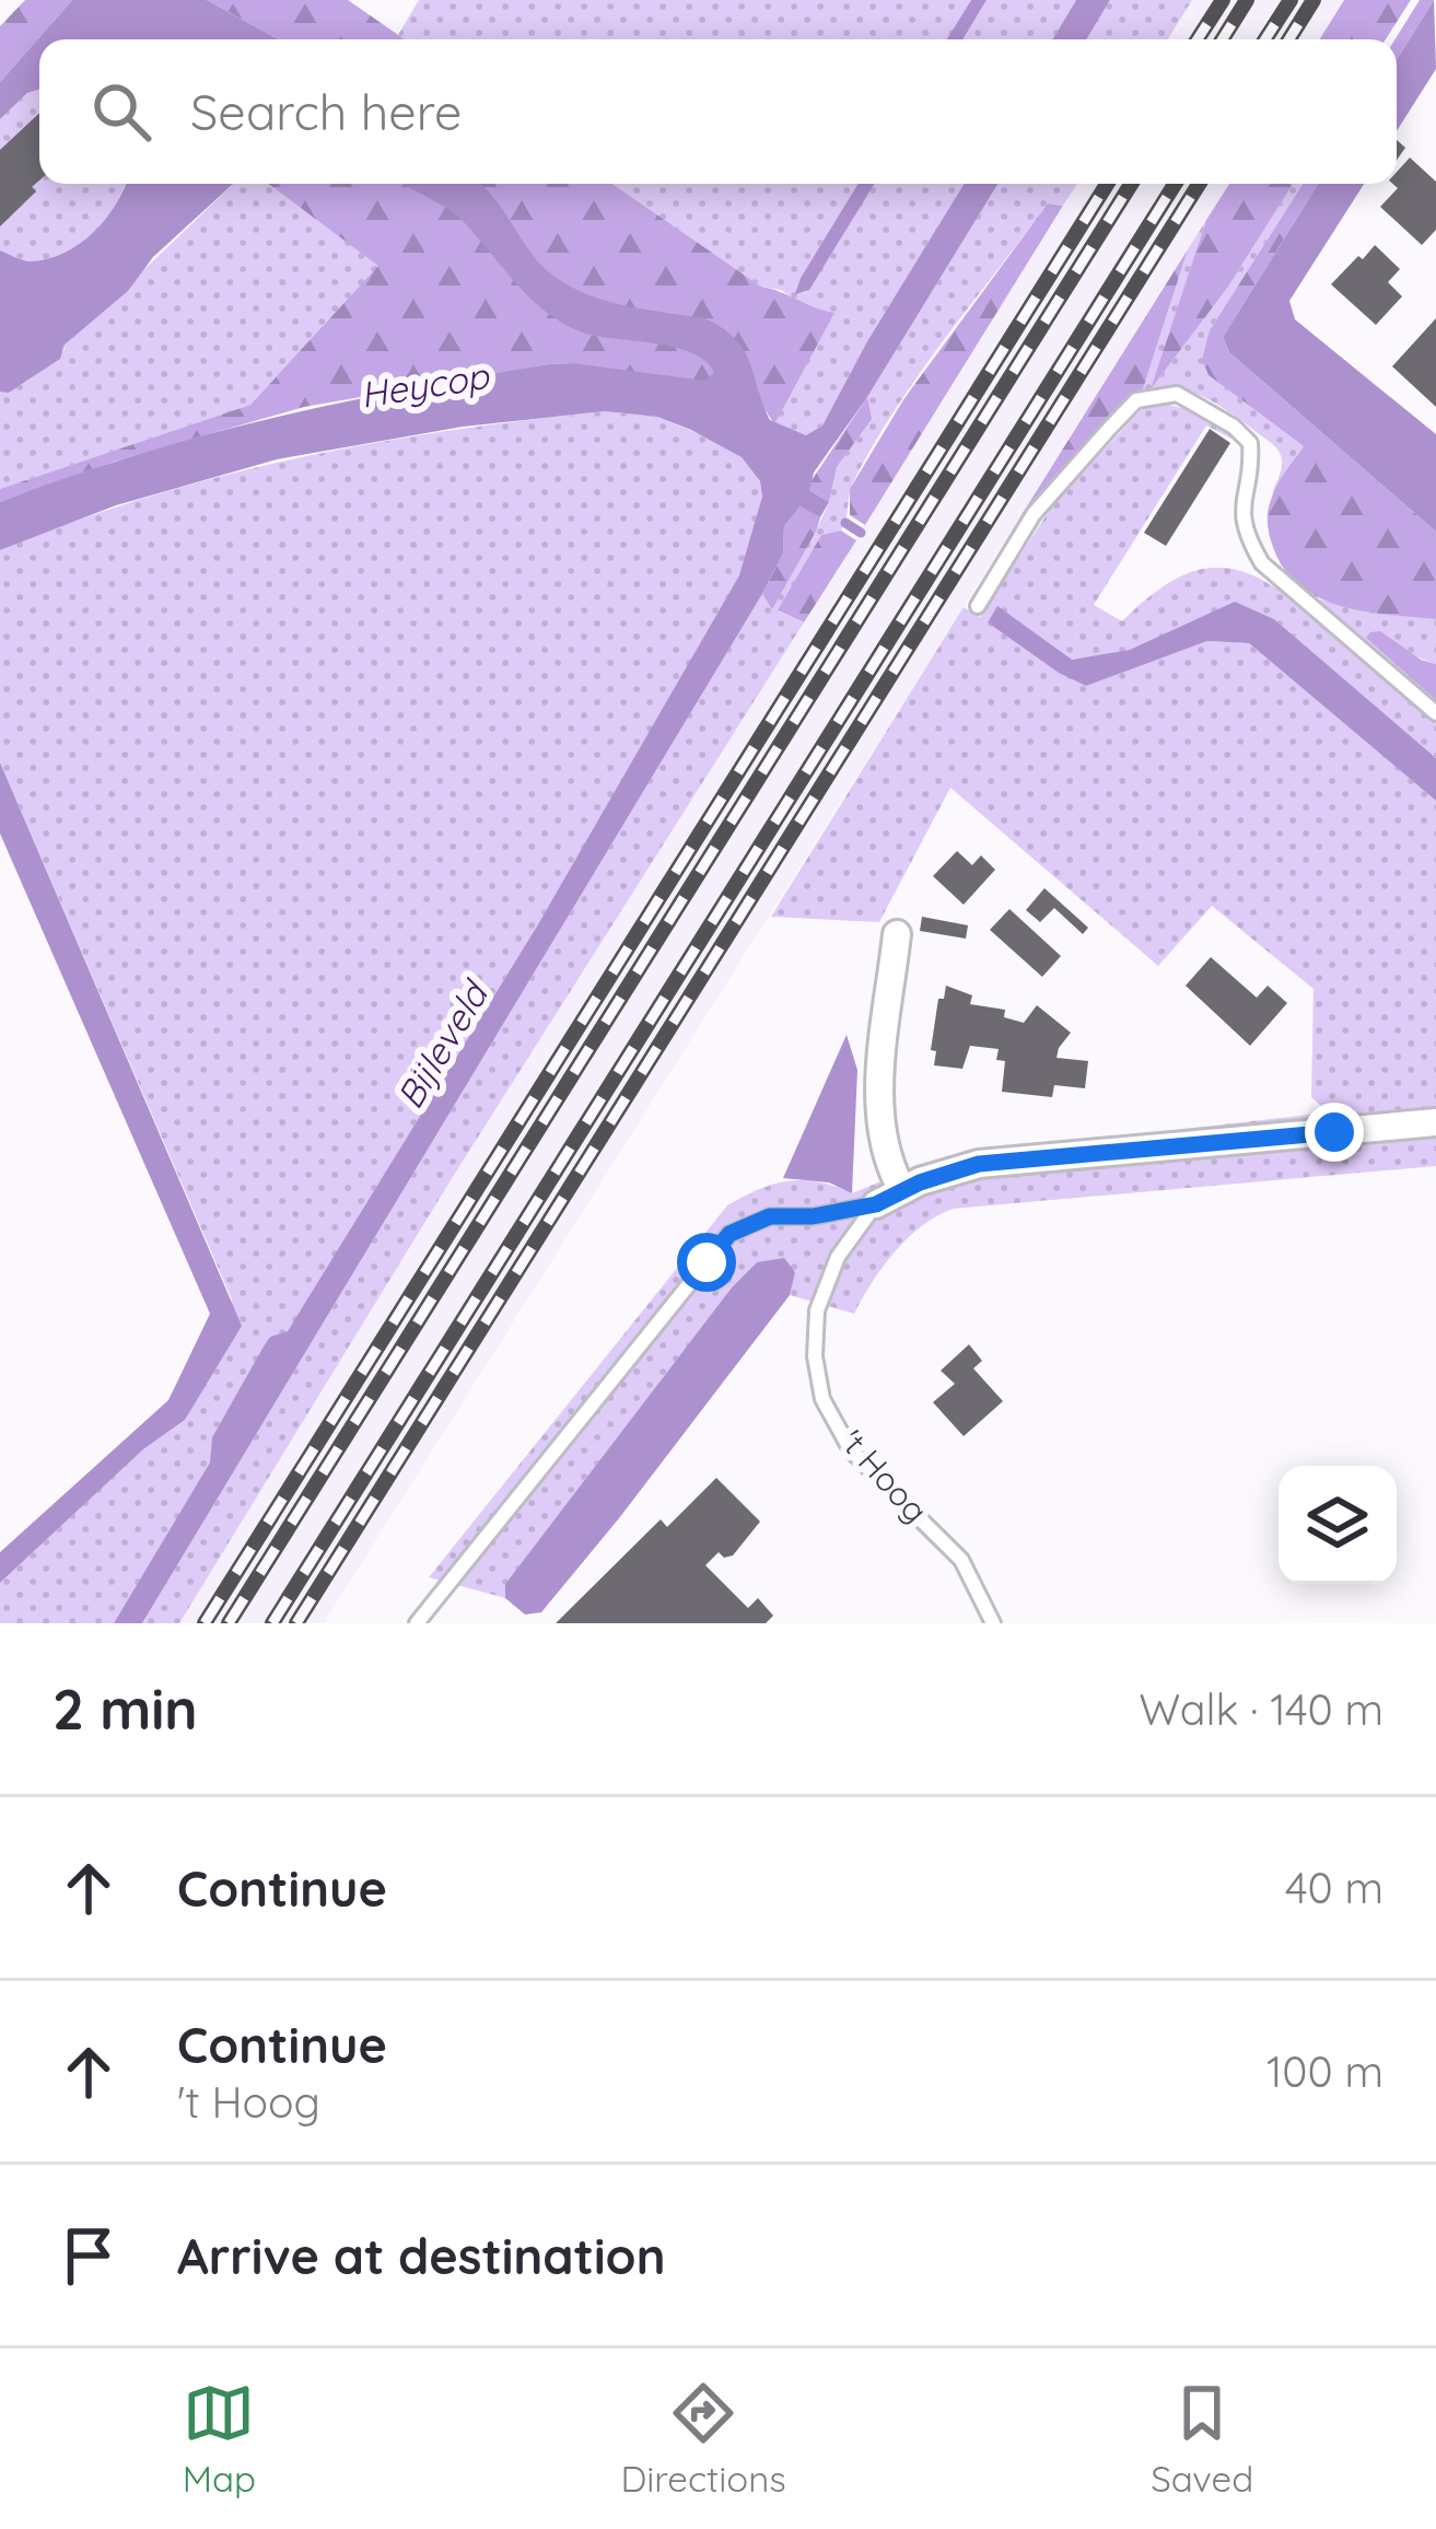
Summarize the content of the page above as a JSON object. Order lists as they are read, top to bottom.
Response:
{
  "streets": {
    "street": ["'t Hoog"]
  },
  "water": ["Heycop", "Bijleveld"],
  "page": {
    "search": "Search here",
    "heading": ["2 min", "Walk · 140 m"],
    "list": [
      ["Continue", "40 m"],
      ["Continue", "'t Hoog", "100 m"],
      "Arrive at destination"
    ],
    "nav": ["Map", "Directions", "Saved"]
  }
}
